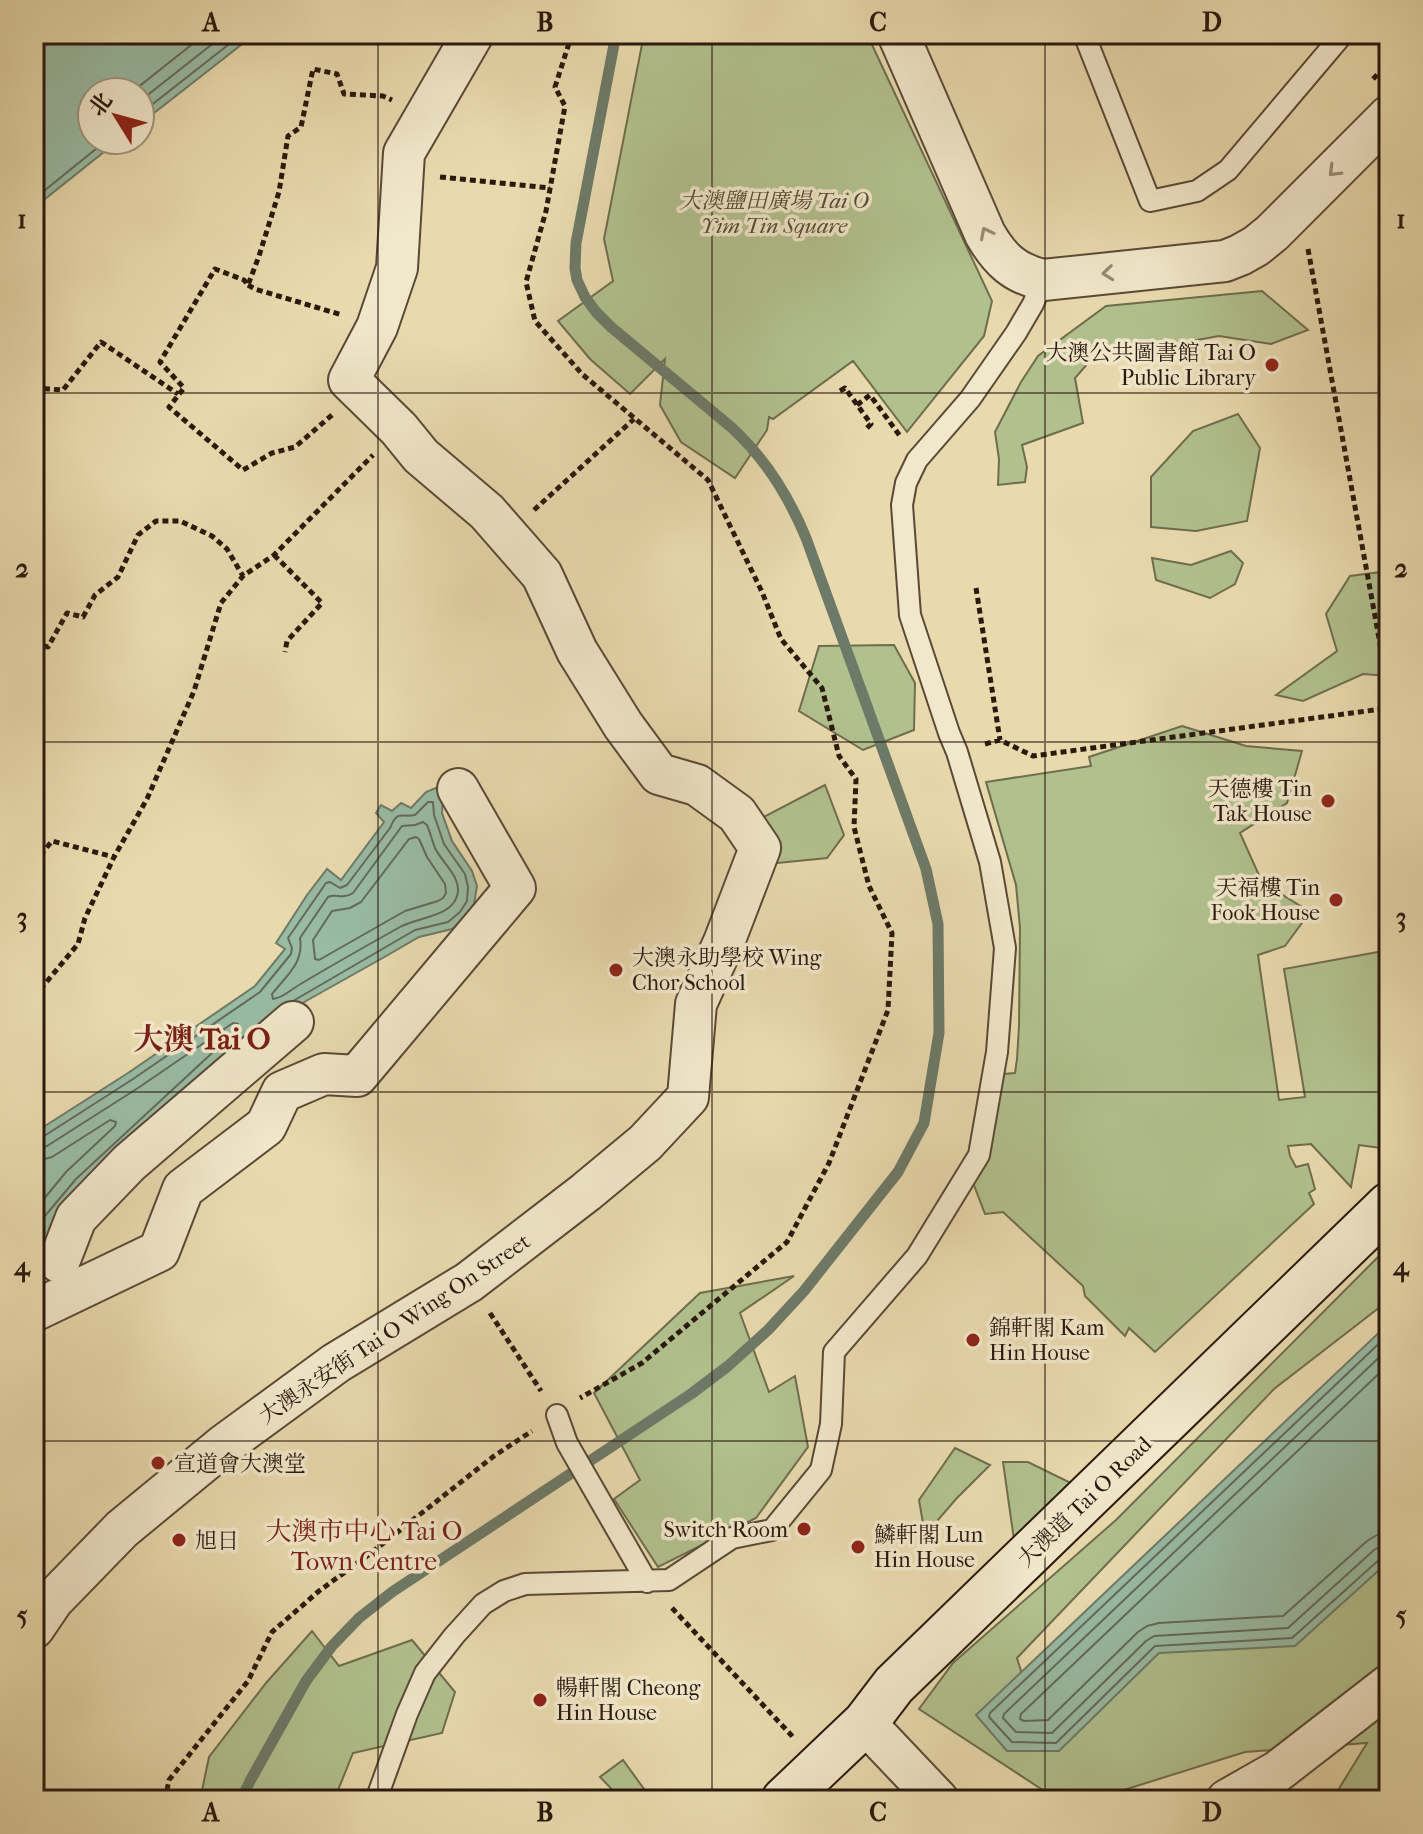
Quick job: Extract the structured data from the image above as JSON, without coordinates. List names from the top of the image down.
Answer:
{
  "streets": {
    "main road": ["大澳道 Tai O Road"],
    "street": ["大澳永安街 Tai O Wing On Street"]
  },
  "districts": ["大澳 Tai O", "大澳市中心 Tai O Town Centre"],
  "parks": ["大澳鹽田廣場 Tai O Yim Tin Square"],
  "places": [
    "大澳公共圖書館 Tai O Public Library",
    "天德樓 Tin Tak House",
    "天福樓 Tin Fook House",
    "大澳永助學校 Wing Chor School",
    "錦軒閣 Kam Hin House",
    "宣道會大澳堂",
    "Switch Room",
    "旭日",
    "鱗軒閣 Lun Hin House",
    "暢軒閣 Cheong Hin House"
  ],
  "north": "top left",
  "grid": {
    "columns": [
      "A",
      "B",
      "C",
      "D"
    ],
    "rows": [
      "1",
      "2",
      "3",
      "4",
      "5"
    ]
  }
}
